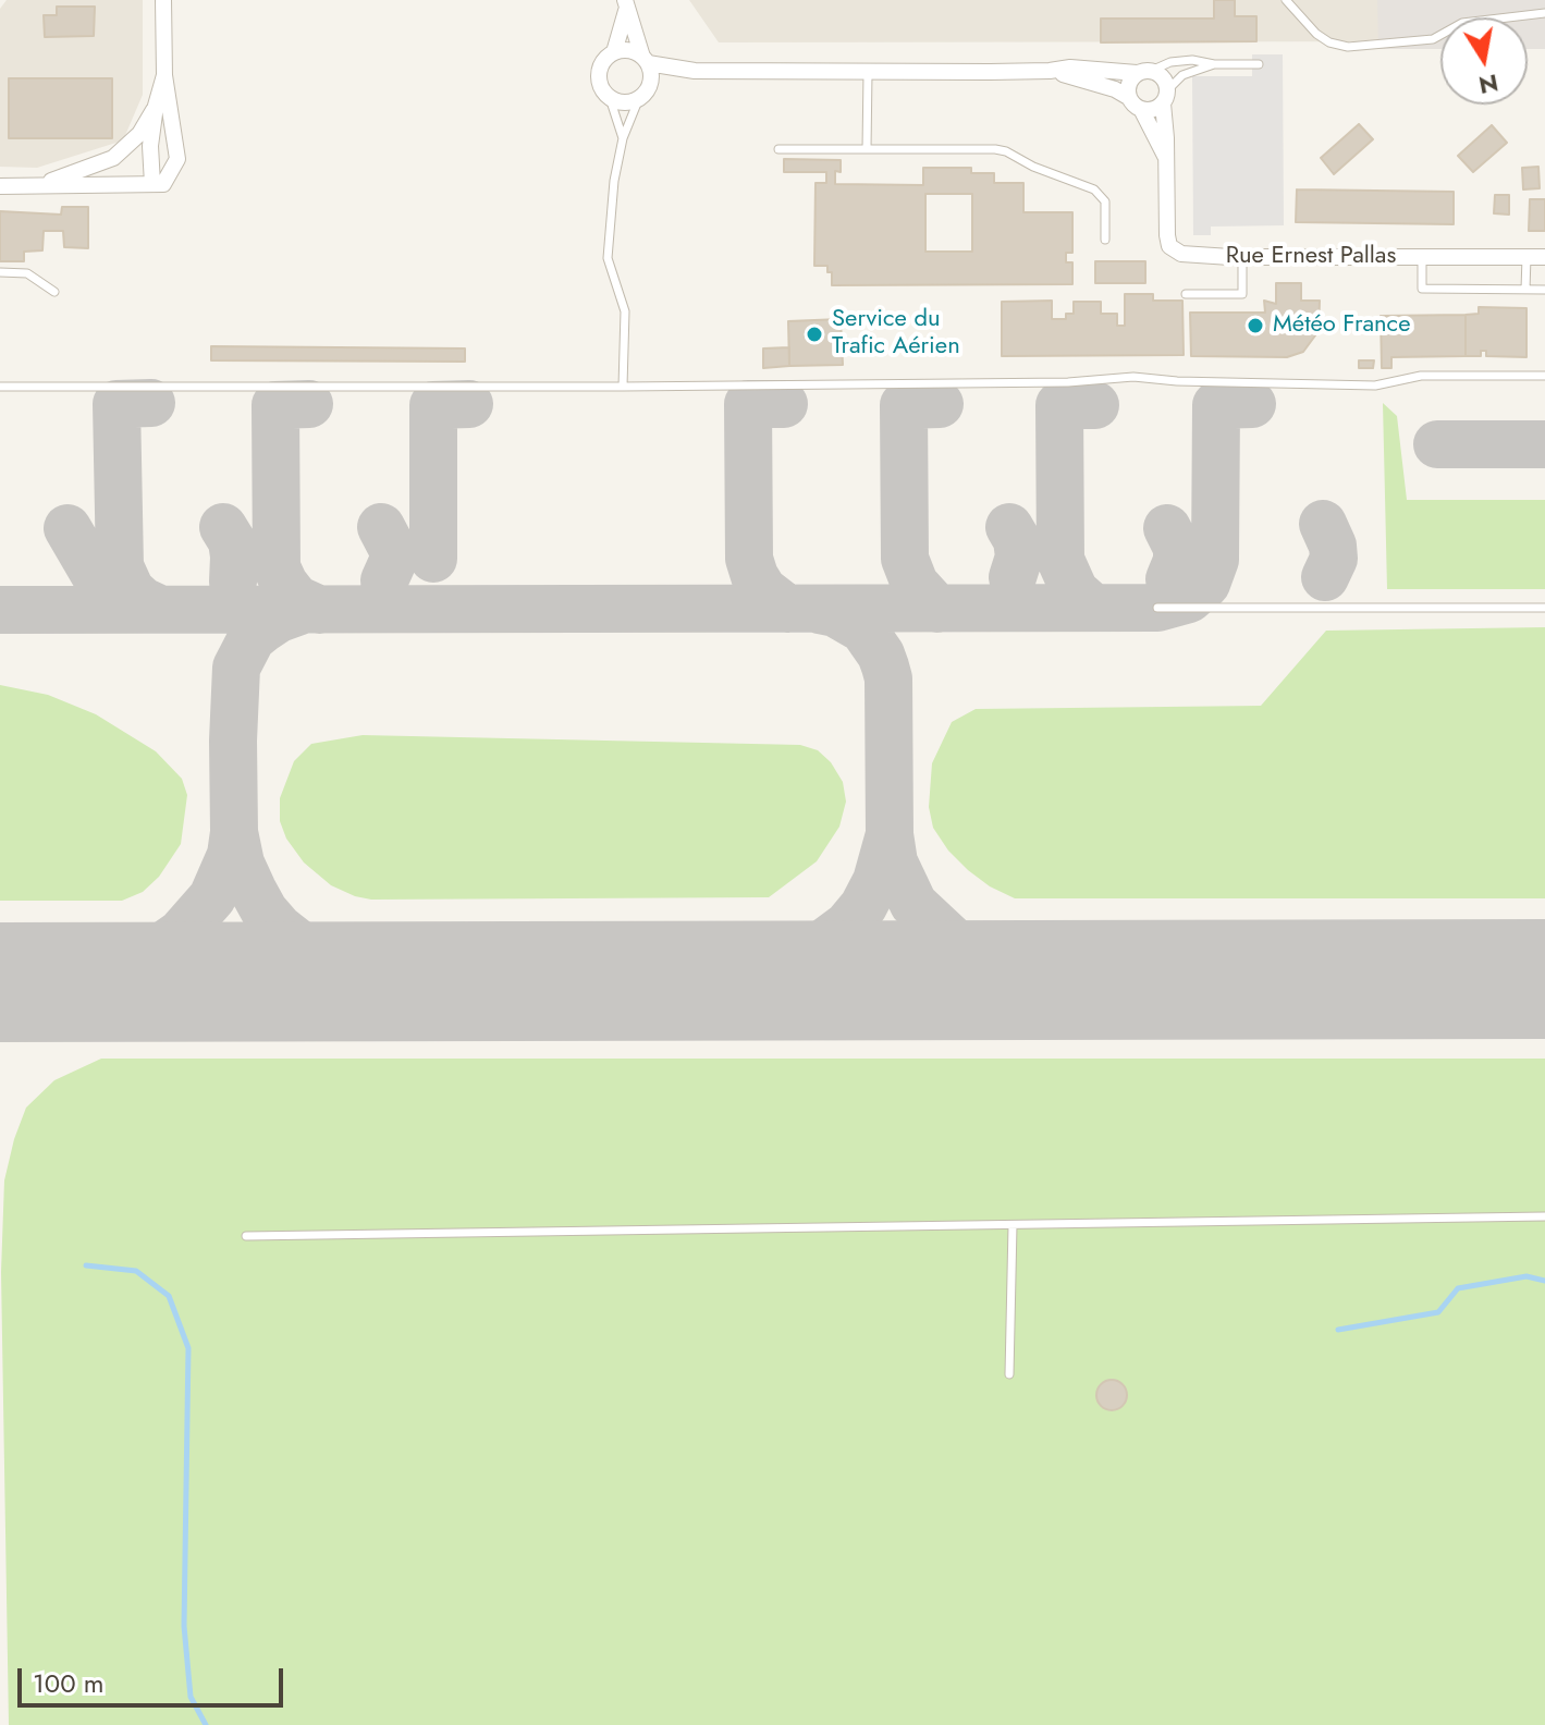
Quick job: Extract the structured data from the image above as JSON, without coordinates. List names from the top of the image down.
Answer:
{
  "streets": {
    "street": ["Rue Ernest Pallas"]
  },
  "places": ["Météo France", "Service du Trafic Aérien"],
  "scale_bar": "100 m",
  "north": "bottom"
}
